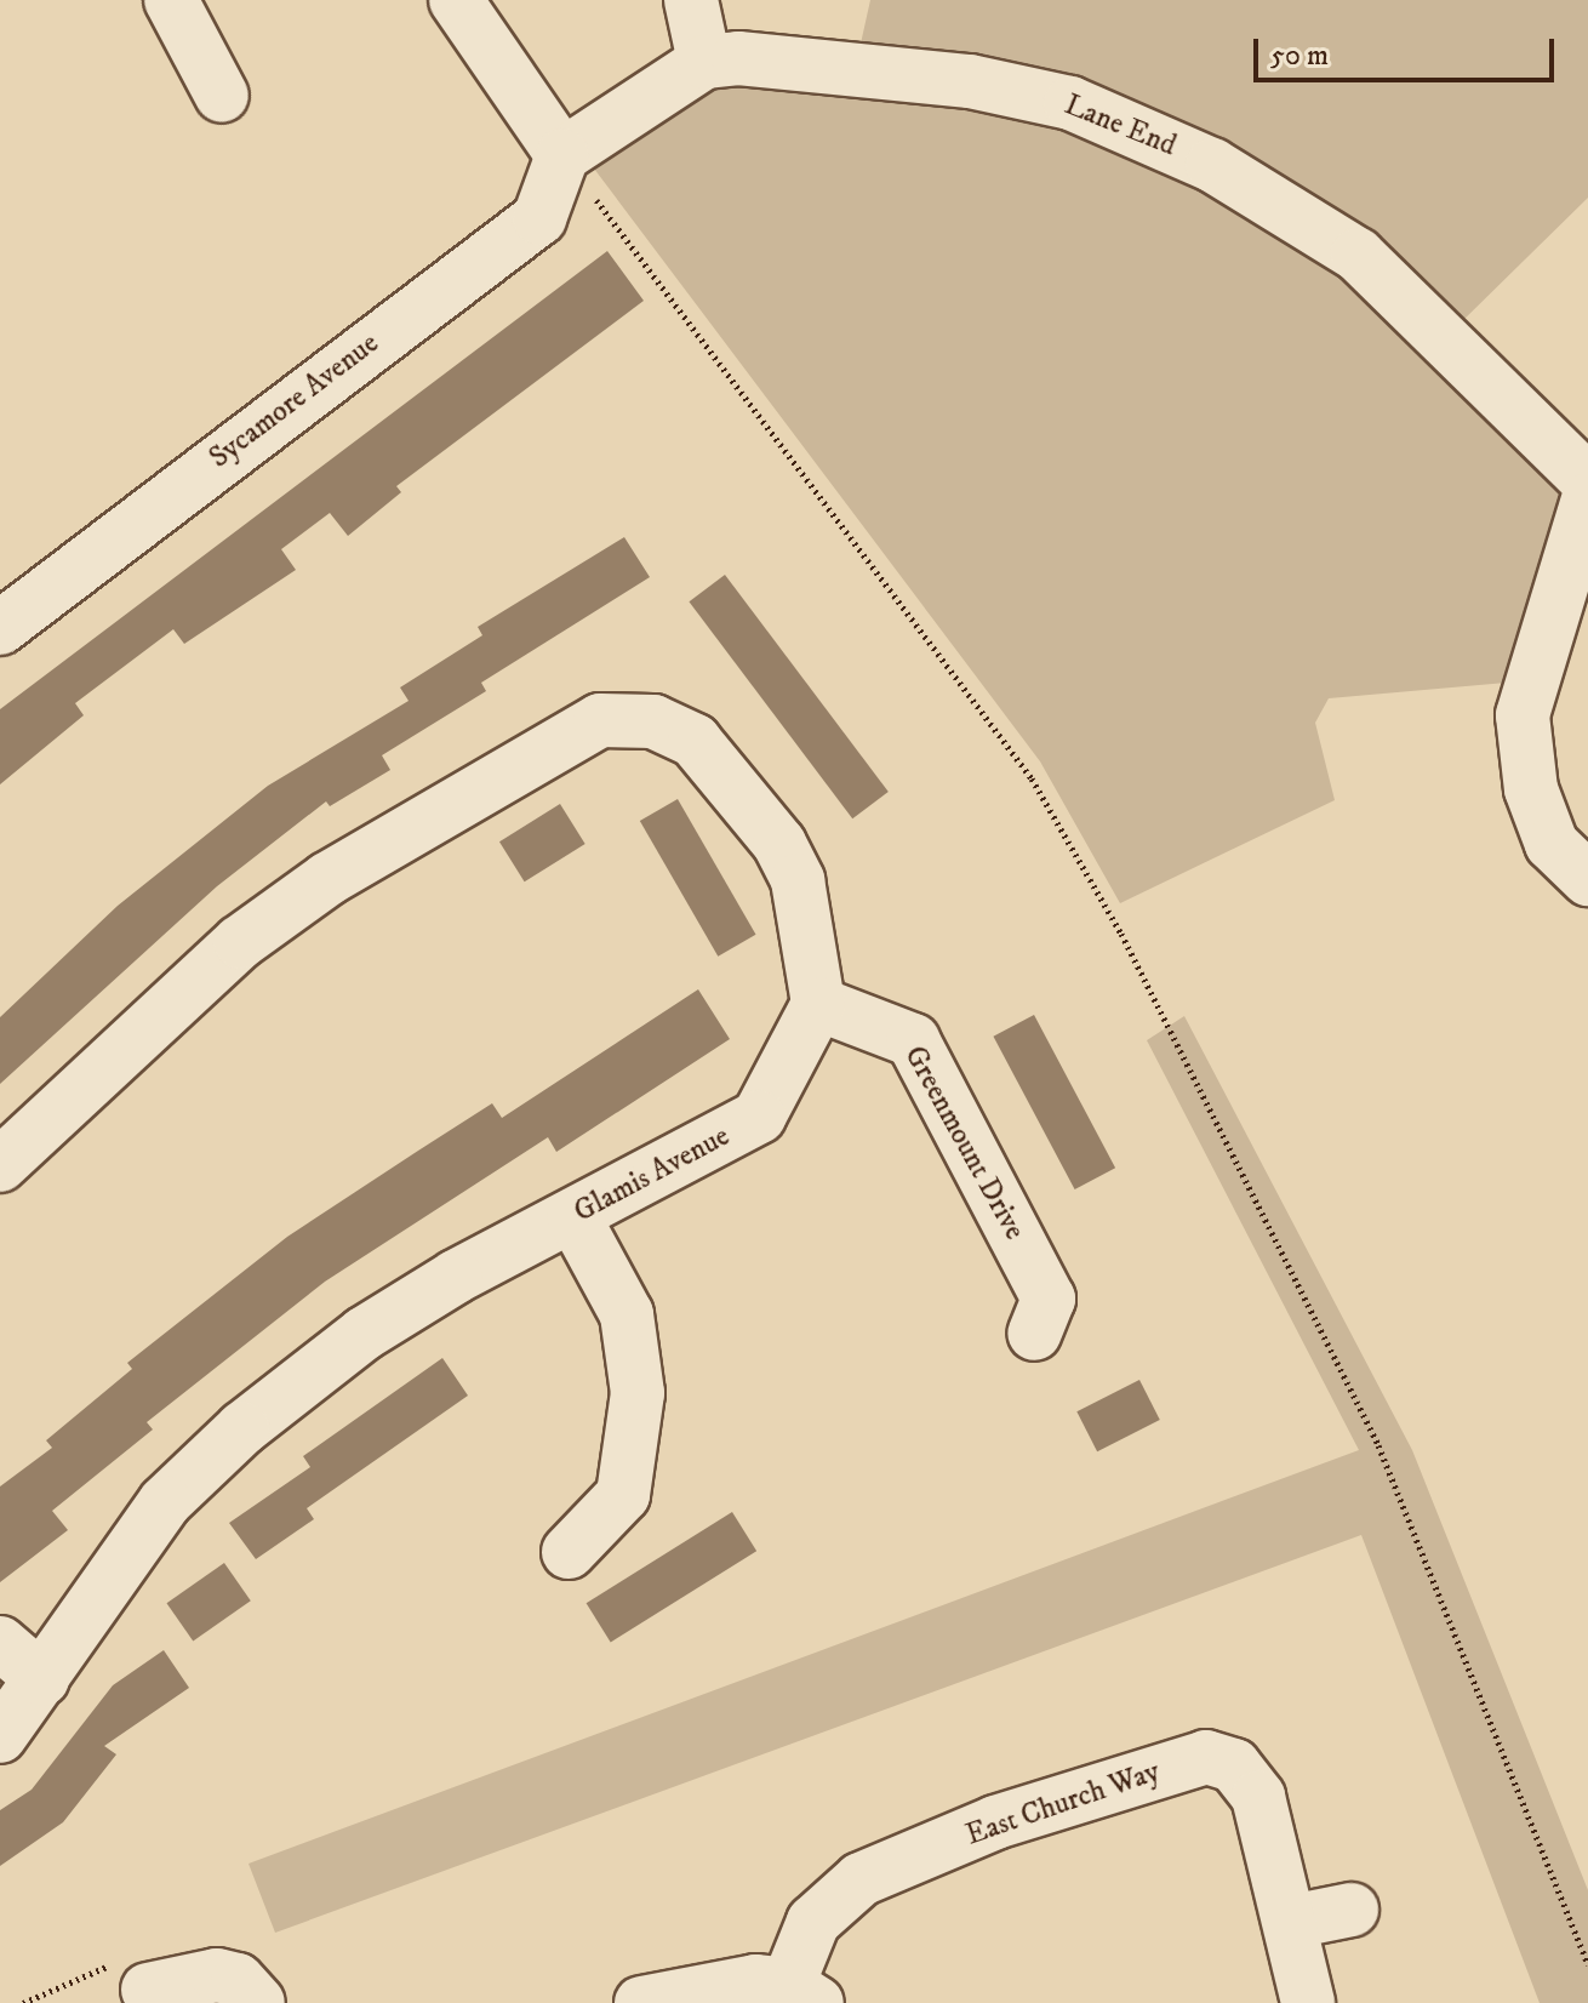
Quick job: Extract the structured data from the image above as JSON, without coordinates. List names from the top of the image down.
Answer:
{
  "streets": {
    "street": [
      "Lane End",
      "Sycamore Avenue",
      "Greenmount Drive",
      "Glamis Avenue",
      "East Church Way"
    ]
  },
  "crossings": [
    ["Greenmount Drive", "Glamis Avenue"]
  ],
  "scale_bar": "50 m"
}
